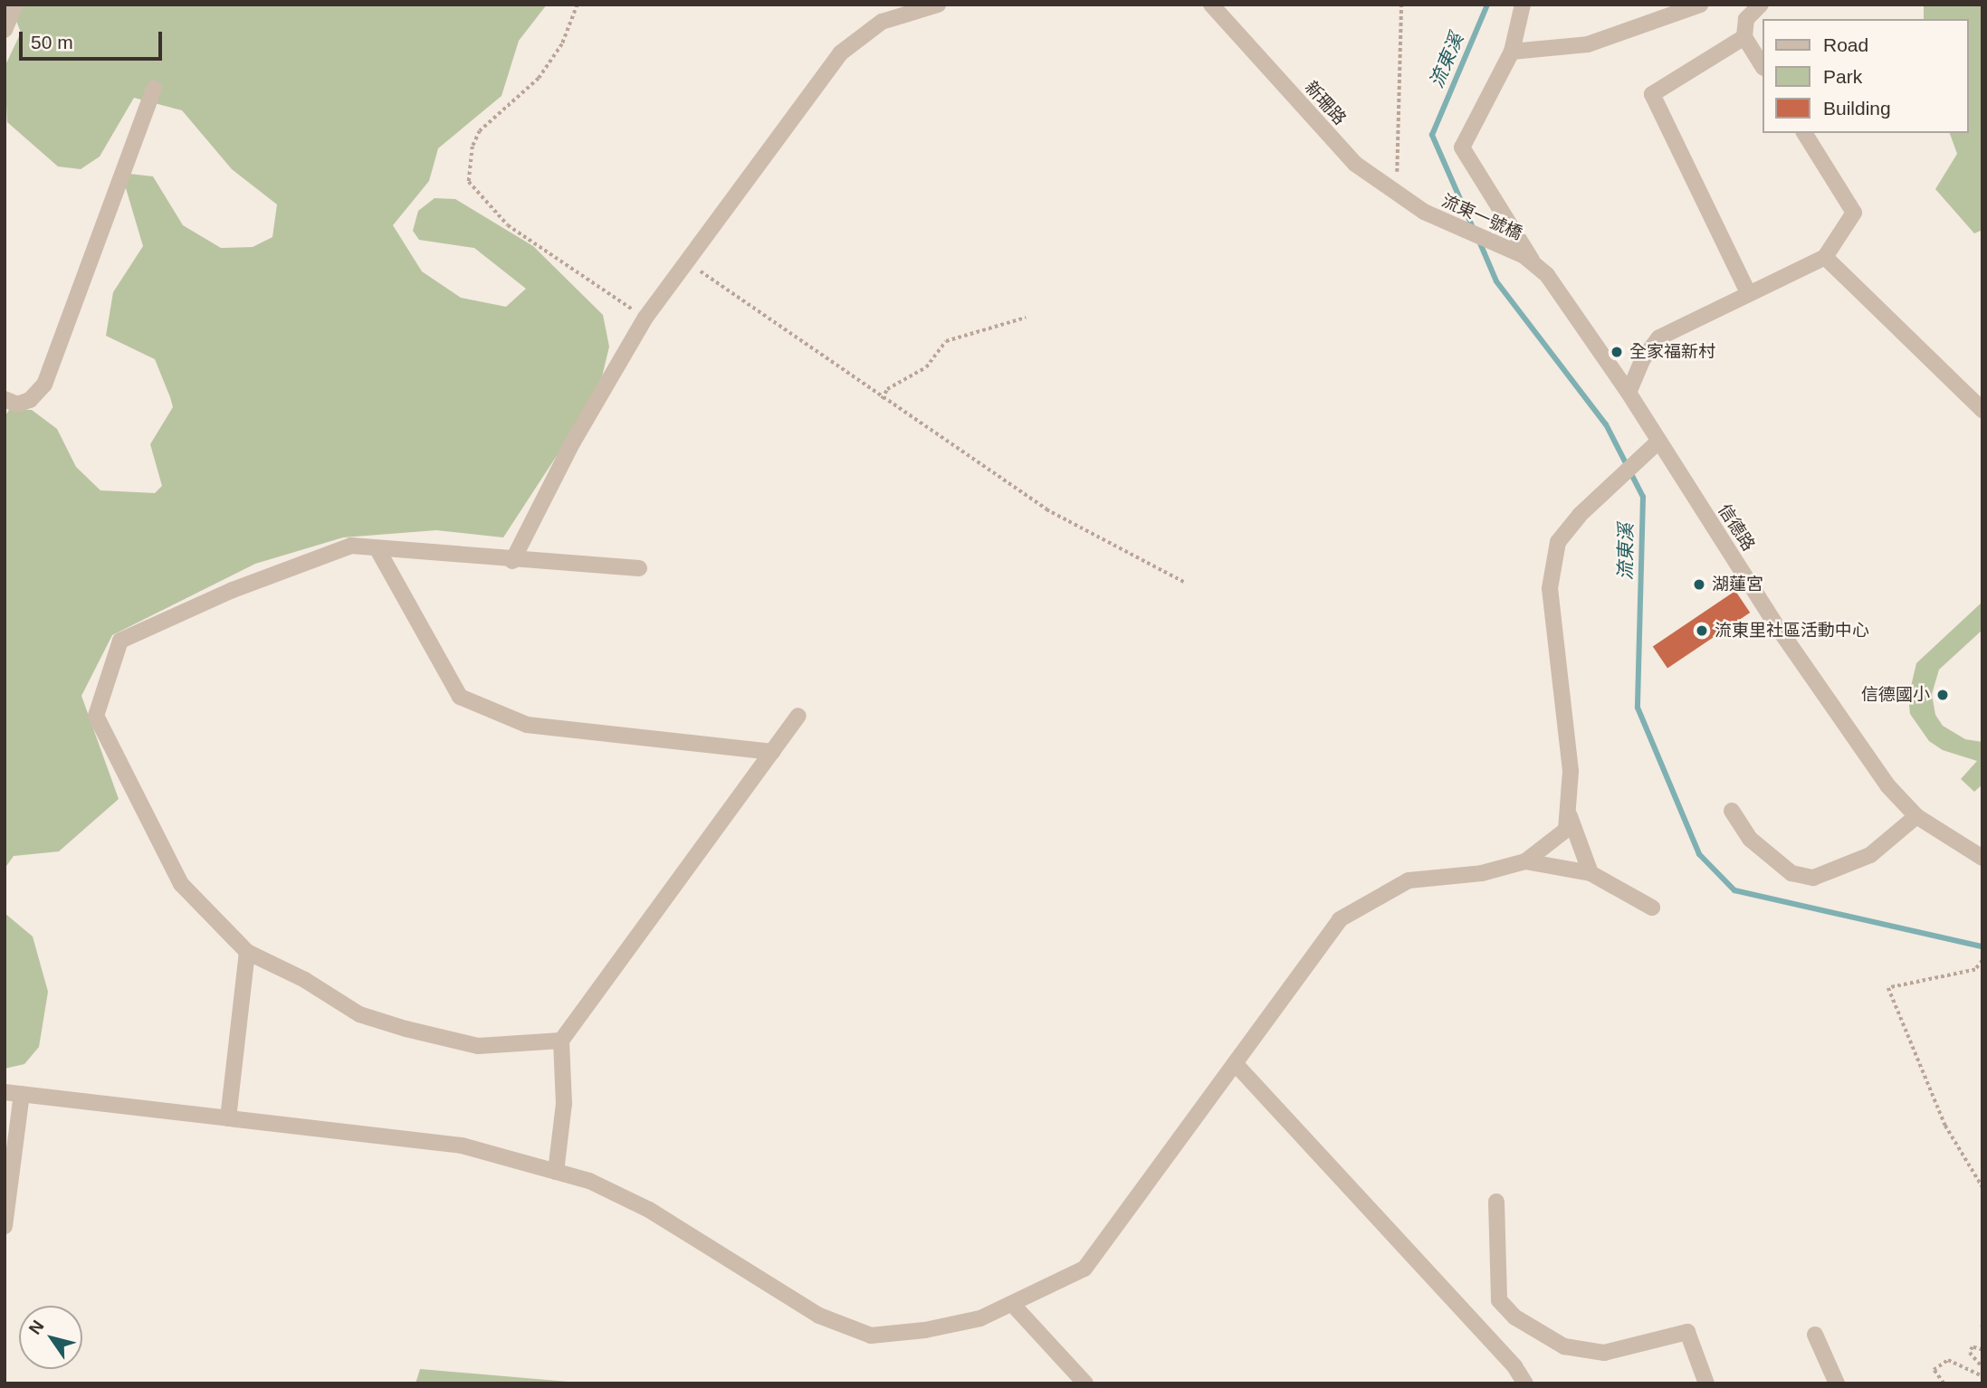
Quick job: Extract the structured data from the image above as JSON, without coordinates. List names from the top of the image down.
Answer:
{
  "streets": {
    "street": ["新珊路", "流東一號橋", "信德路"]
  },
  "crossings": [
    ["新珊路", "流東一號橋"],
    ["流東一號橋", "信德路"]
  ],
  "water": ["流東溪"],
  "places": [
    "全家福新村",
    "湖蓮宮",
    "流東里社區活動中心",
    "信德國小"
  ],
  "legend": ["Road", "Park", "Building"],
  "scale_bar": "50 m",
  "north": "top left"
}
